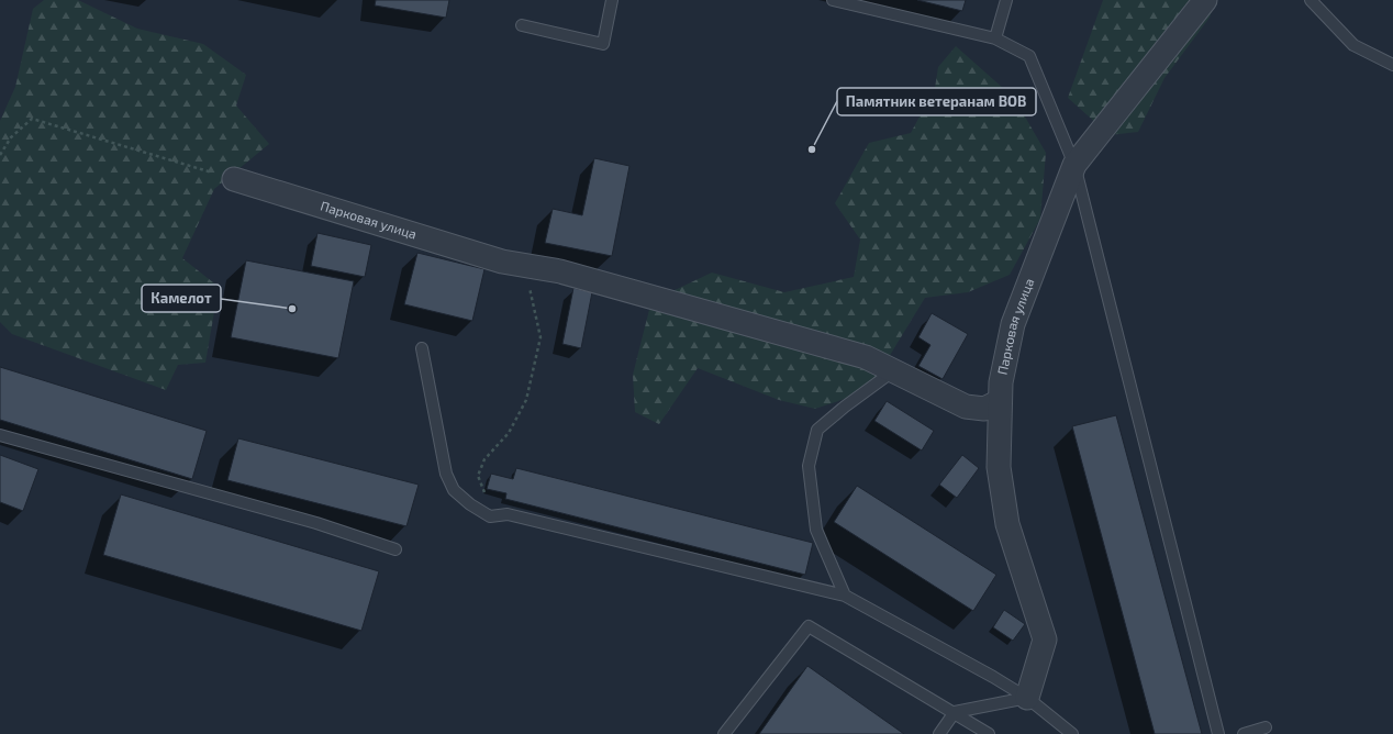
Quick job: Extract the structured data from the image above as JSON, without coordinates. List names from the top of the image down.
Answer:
{
  "streets": {
    "street": ["Парковая улица"]
  },
  "places": ["Памятник ветеранам ВОВ", "Камелот"]
}
